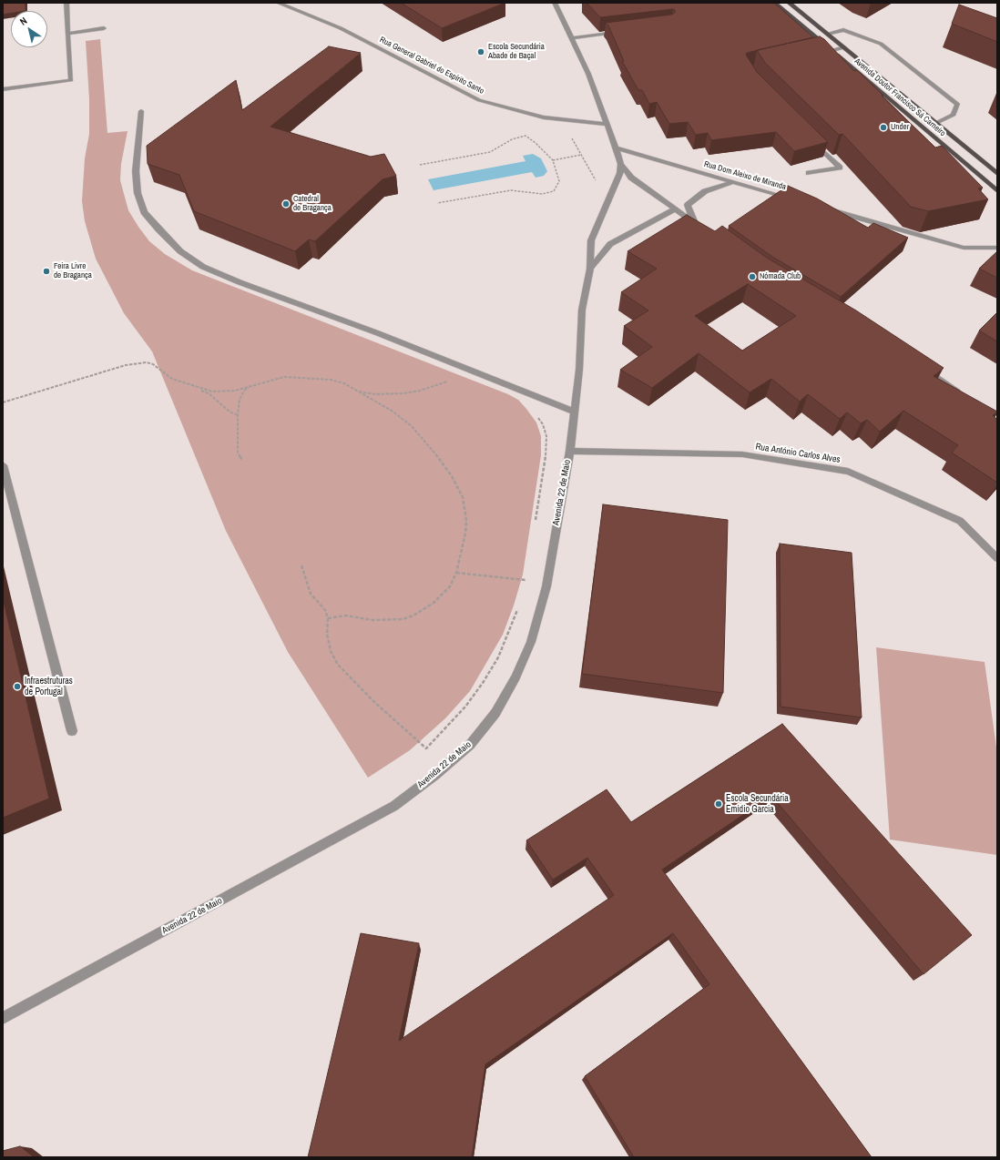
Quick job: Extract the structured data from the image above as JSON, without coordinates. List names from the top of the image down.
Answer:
{
  "streets": {
    "main road": ["Avenida Doutor Francisco Sá Carneiro"],
    "street": [
      "Rua General Gabriel do Espírito Santo",
      "Rua Dom Aleixo de Miranda",
      "Rua António Carlos Alves",
      "Avenida 22 de Maio"
    ]
  },
  "crossings": [
    ["Rua António Carlos Alves", "Avenida 22 de Maio"]
  ],
  "places": [
    "Escola Secundária Abade de Baçal",
    "Under",
    "Catedral de Bragança",
    "Feira Livre de Bragança",
    "Nómada Club",
    "Infraestruturas de Portugal",
    "Escola Secundária Emídio Garcia"
  ],
  "north": "top left"
}
